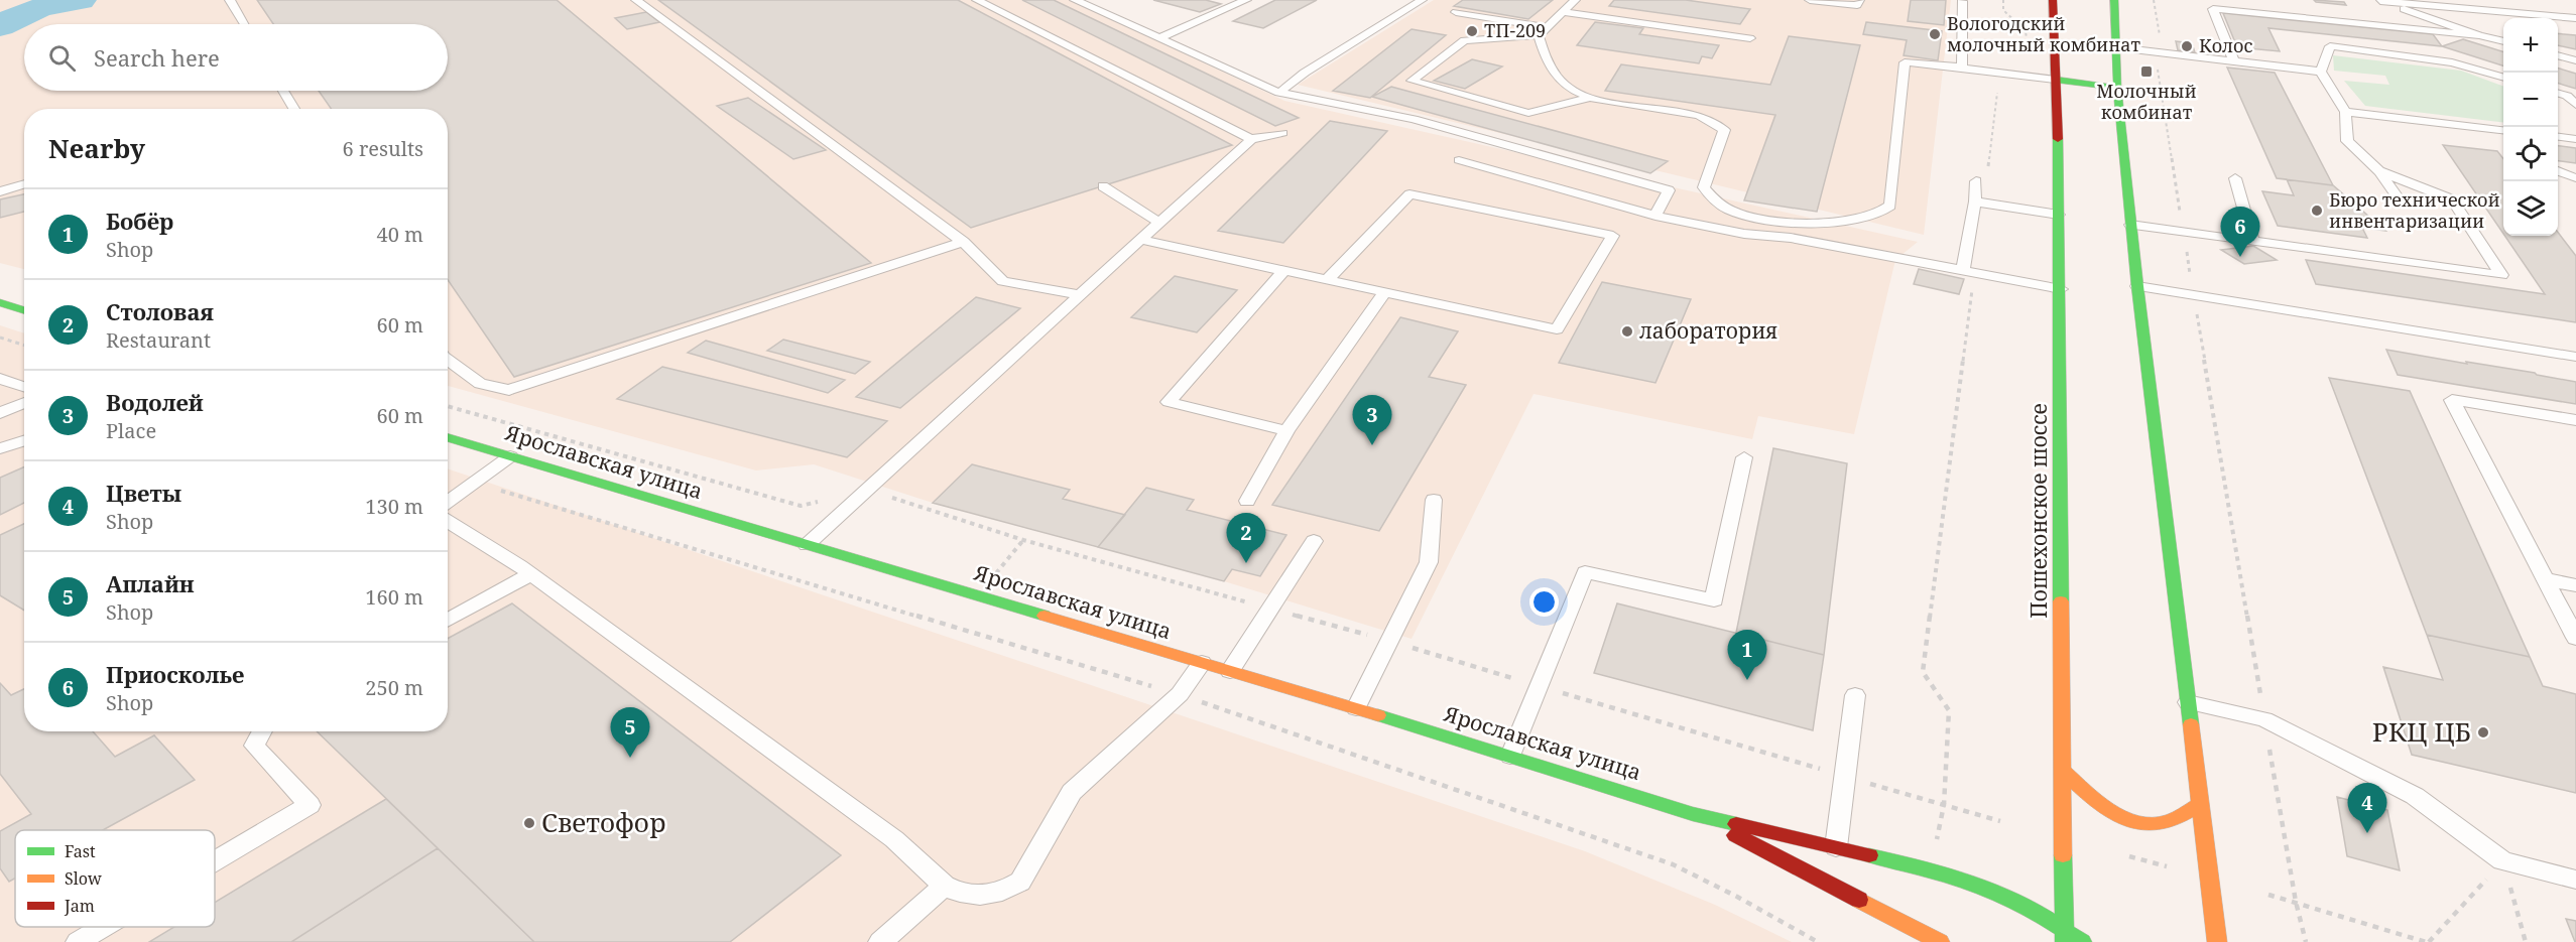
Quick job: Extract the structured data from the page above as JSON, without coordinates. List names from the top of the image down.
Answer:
{
  "streets": {
    "main road": ["Ярославская улица", "Пошехонское шоссе"]
  },
  "crossings": [
    ["Ярославская улица", "Пошехонское шоссе"]
  ],
  "places": {
    "other": [
      "ТП-209",
      "Вологодский молочный комбинат",
      "Колос",
      "Бюро технической инвентаризации",
      "лаборатория",
      "РКЦ ЦБ",
      "Светофор"
    ],
    "transit": ["Молочный комбинат"]
  },
  "legend": ["Fast", "Slow", "Jam"],
  "page": {
    "map_buttons": ["+", "−"],
    "search": "Search here",
    "heading": ["Nearby", "6 results"],
    "list": [
      {
        "mark": "1",
        "name": "Бобёр",
        "note": "Shop",
        "value": "40 m"
      },
      {
        "mark": "2",
        "name": "Столовая",
        "note": "Restaurant",
        "value": "60 m"
      },
      {
        "mark": "3",
        "name": "Водолей",
        "note": "Place",
        "value": "60 m"
      },
      {
        "mark": "4",
        "name": "Цветы",
        "note": "Shop",
        "value": "130 m"
      },
      {
        "mark": "5",
        "name": "Аплайн",
        "note": "Shop",
        "value": "160 m"
      },
      {
        "mark": "6",
        "name": "Приосколье",
        "note": "Shop",
        "value": "250 m"
      }
    ],
    "pins": [
      "6",
      "3",
      "2",
      "1",
      "5",
      "4"
    ]
  }
}
